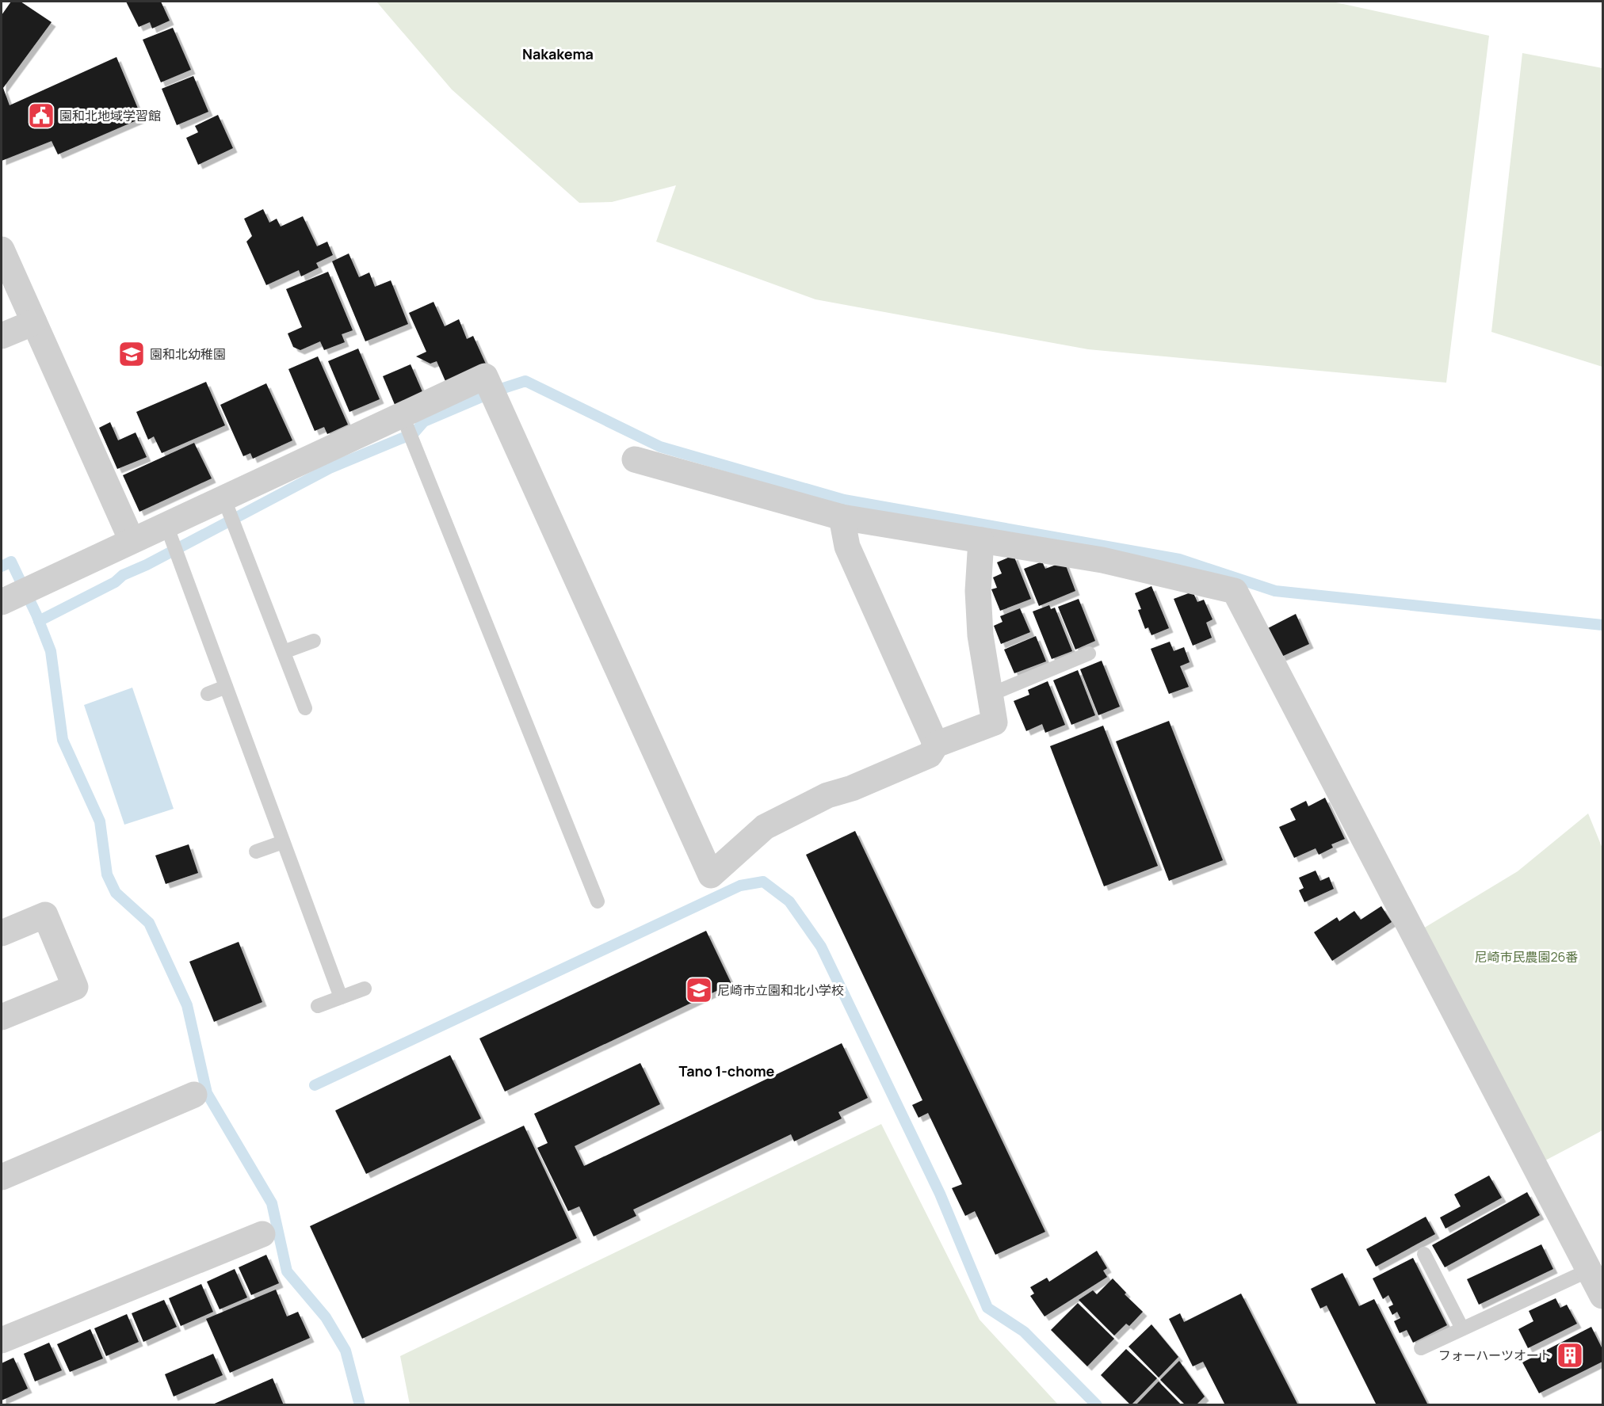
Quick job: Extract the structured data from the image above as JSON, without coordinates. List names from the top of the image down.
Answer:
{
  "districts": ["Nakakema", "Tano 1-chome"],
  "parks": ["尼崎市民農園26番"],
  "places": {
    "public building": ["園和北地域学習館"],
    "school or university": ["園和北幼稚園", "尼崎市立園和北小学校"],
    "building": ["フォーハーツオート"]
  }
}
